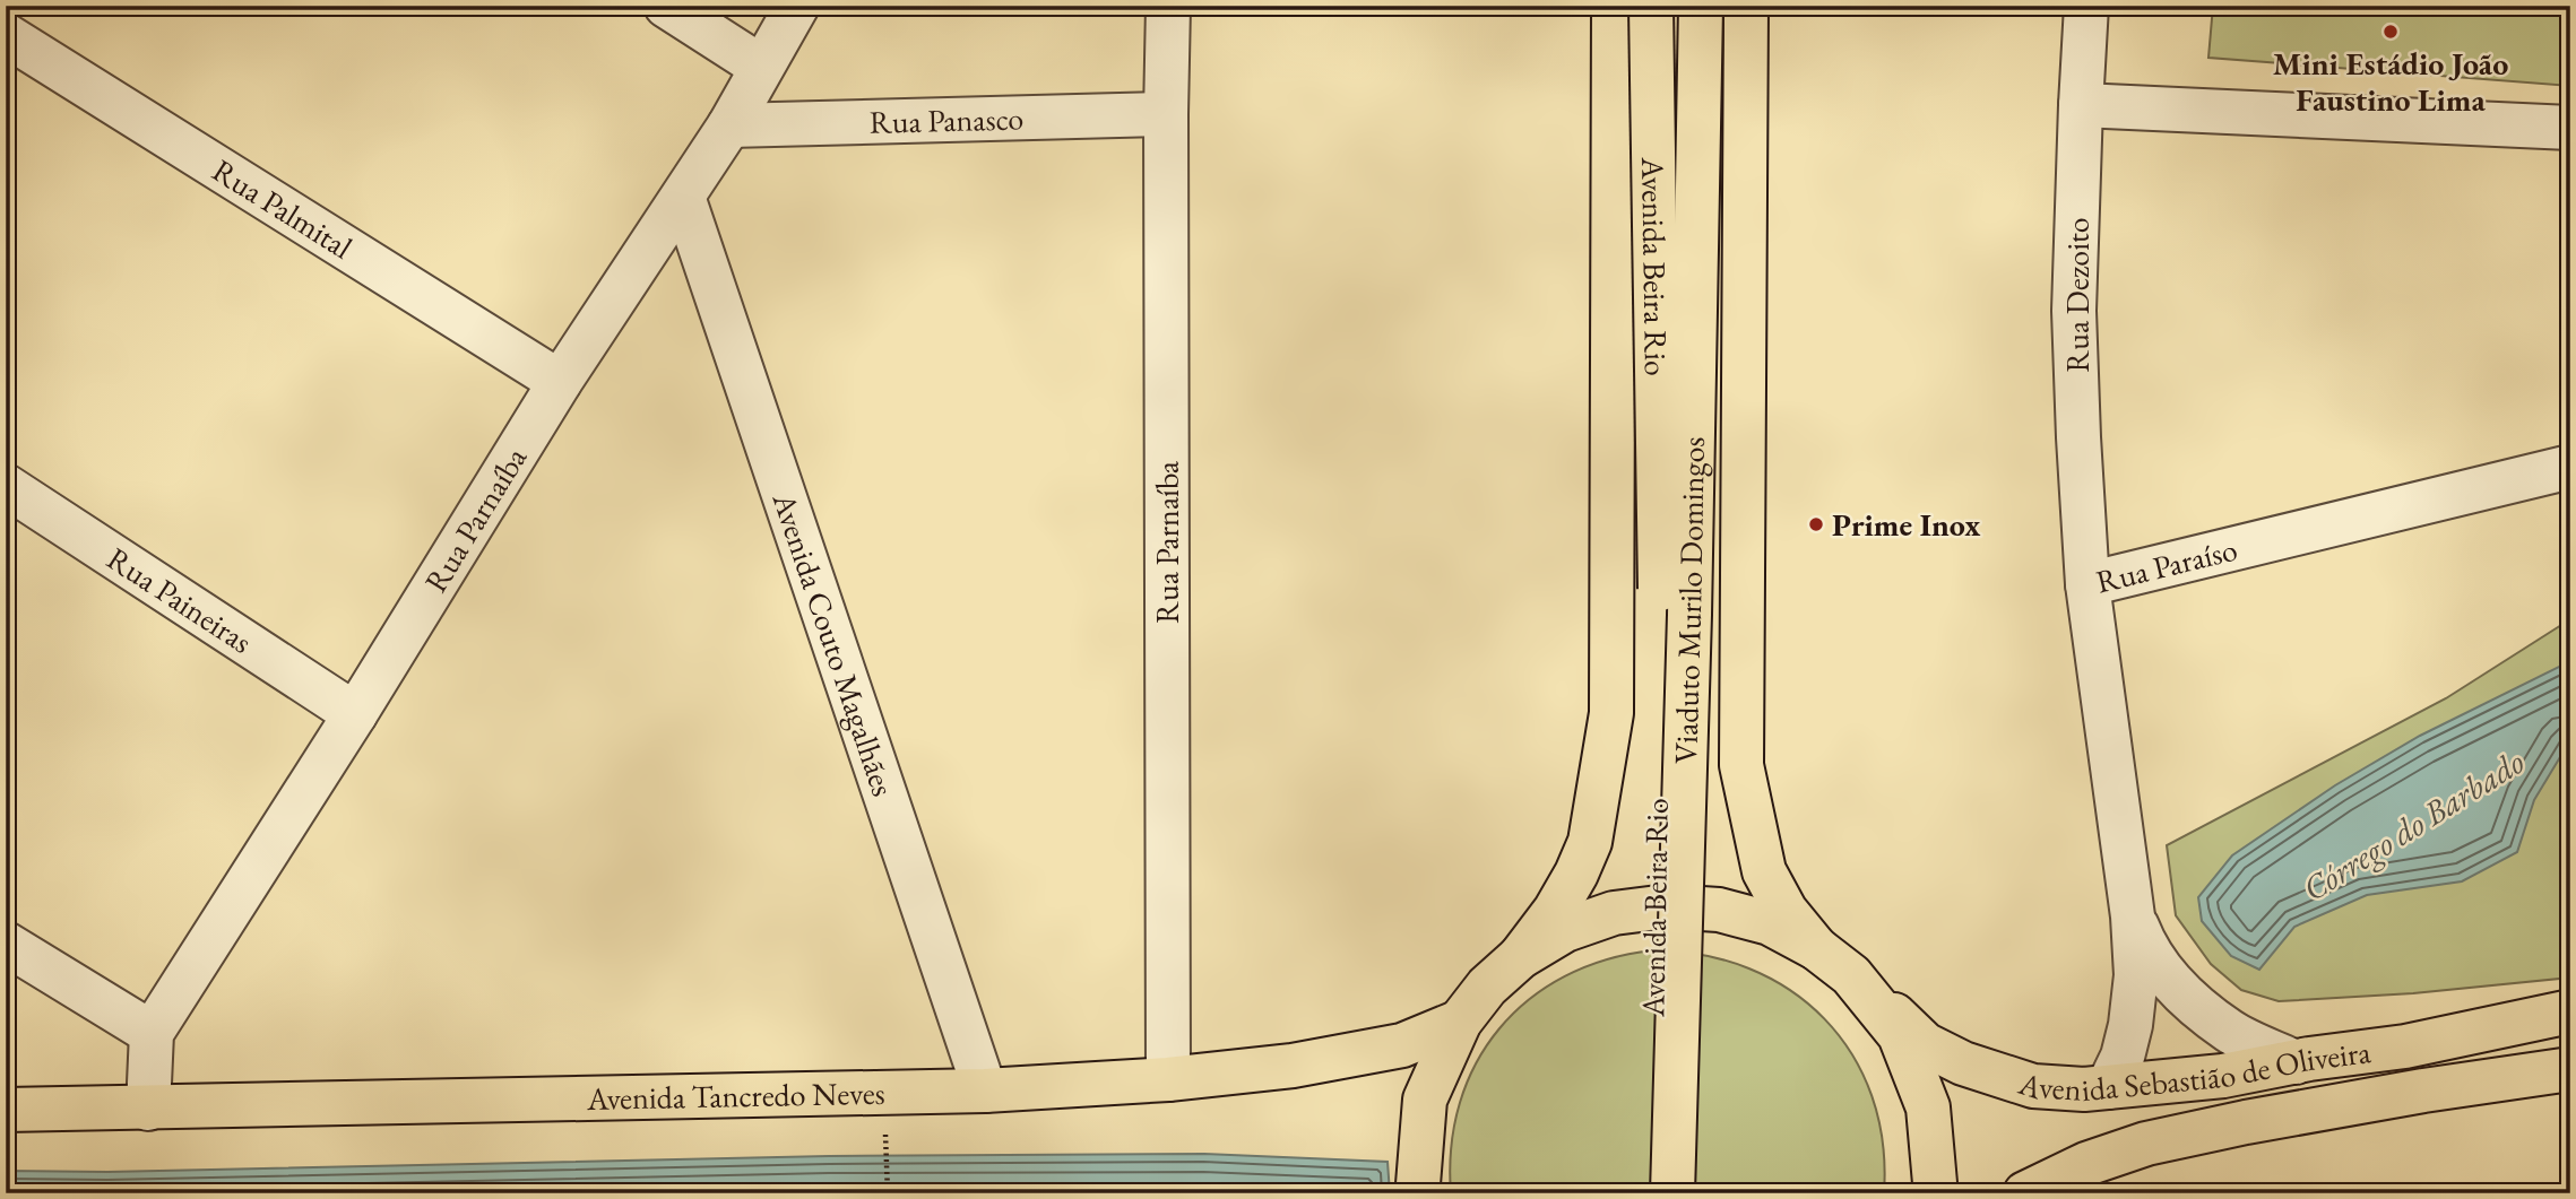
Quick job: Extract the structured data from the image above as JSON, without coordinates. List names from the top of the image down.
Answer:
{
  "streets": {
    "main road": [
      "Avenida Beira Rio",
      "Viaduto Murilo Domingos",
      "Avenida Sebastião de Oliveira",
      "Avenida Tancredo Neves"
    ],
    "street": [
      "Rua Panasco",
      "Rua Palmital",
      "Rua Dezoito",
      "Rua Parnaíba",
      "Rua Paraíso",
      "Rua Paineiras",
      "Avenida Couto Magalhães"
    ]
  },
  "crossings": [
    ["Rua Panasco", "Rua Parnaíba"],
    ["Rua Palmital", "Rua Parnaíba"],
    ["Rua Dezoito", "Rua Paraíso"],
    ["Rua Parnaíba", "Rua Paineiras"],
    ["Rua Parnaíba", "Avenida Couto Magalhães"],
    ["Rua Parnaíba", "Avenida Tancredo Neves"],
    ["Rua Paraíso", "Avenida Sebastião de Oliveira"],
    ["Avenida Couto Magalhães", "Avenida Tancredo Neves"]
  ],
  "water": ["Córrego do Barbado"],
  "places": ["Mini Estádio João Faustino Lima", "Prime Inox"]
}
